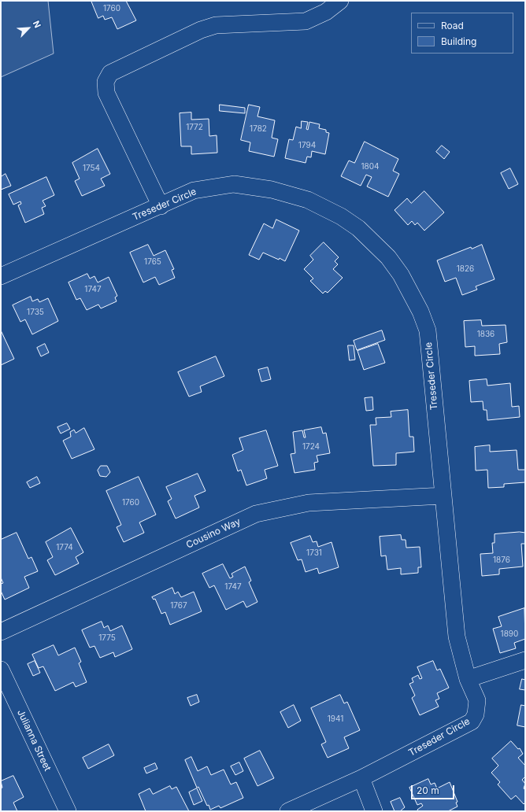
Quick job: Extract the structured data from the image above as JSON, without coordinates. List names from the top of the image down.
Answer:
{
  "streets": {
    "street": ["Treseder Circle", "Cousino Way", "Julianna Street"]
  },
  "crossings": [
    ["Treseder Circle", "Cousino Way"]
  ],
  "house_numbers": [
    "1760",
    "1772",
    "1782",
    "1794",
    "1804",
    "1754",
    "1765",
    "1826",
    "1747",
    "1735",
    "1836",
    "1724",
    "1760",
    "1774",
    "1731",
    "1876",
    "1747",
    "1767",
    "1890",
    "1775",
    "1941"
  ],
  "legend": ["Road", "Building"],
  "scale_bar": "20 m",
  "north": "top right"
}
